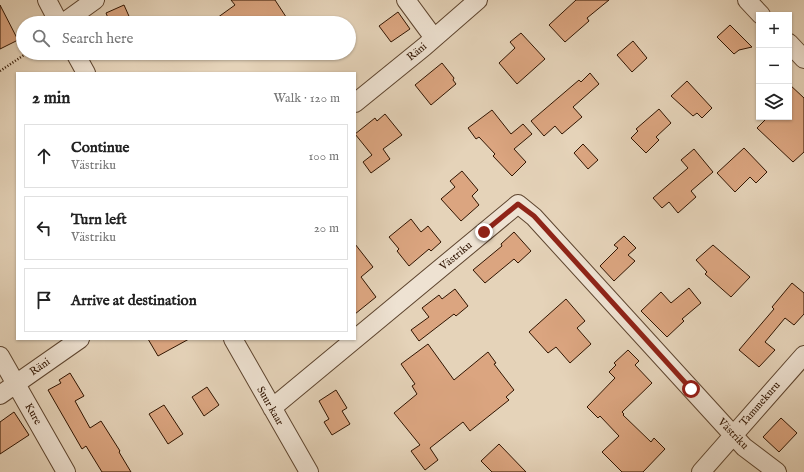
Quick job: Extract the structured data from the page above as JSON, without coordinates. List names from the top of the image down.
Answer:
{
  "streets": {
    "street": [
      "Räni",
      "Västriku",
      "Tammekuru",
      "Suur kaar",
      "Kure"
    ]
  },
  "crossings": [
    ["Räni", "Kure"],
    ["Västriku", "Tammekuru"],
    ["Västriku", "Suur kaar"]
  ],
  "page": {
    "map_buttons": ["+", "−"],
    "search": "Search here",
    "heading": ["2 min", "Walk · 120 m"],
    "list": [
      ["Continue", "Västriku", "100 m"],
      ["Turn left", "Västriku", "20 m"],
      "Arrive at destination"
    ]
  }
}
